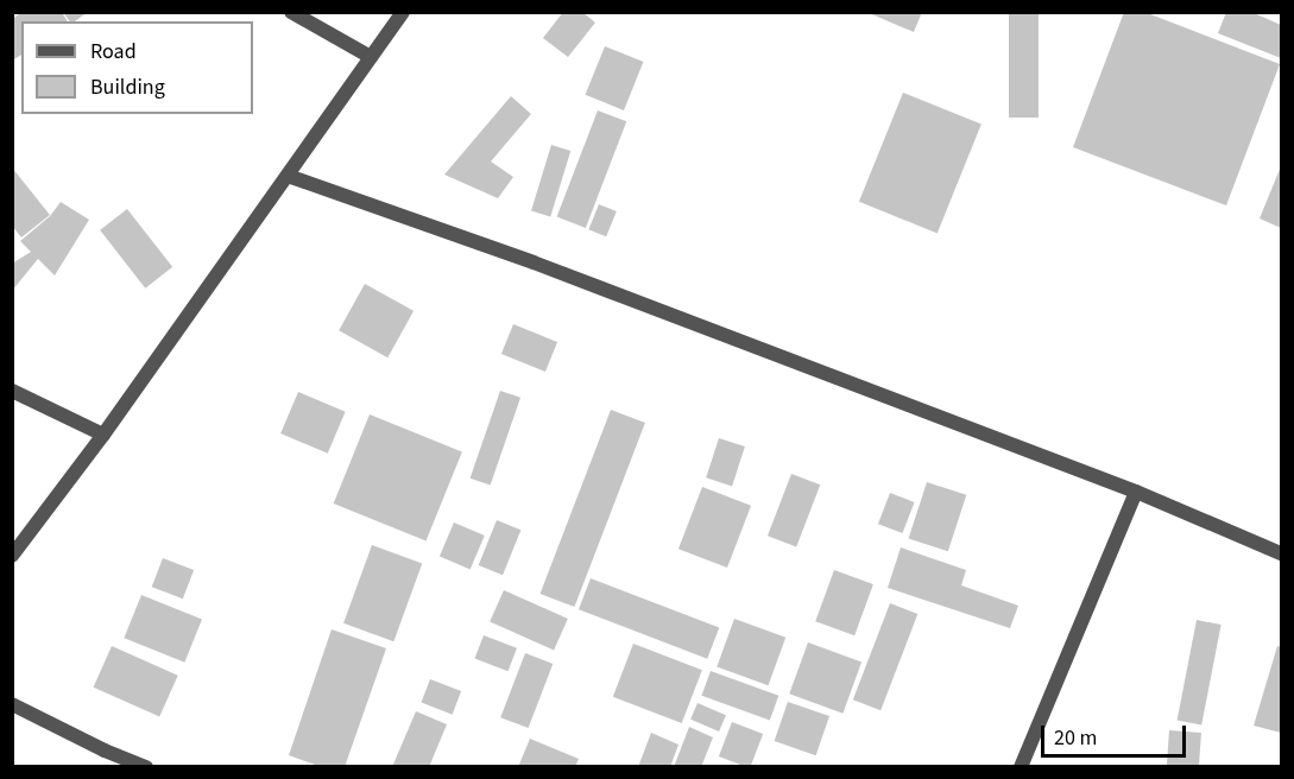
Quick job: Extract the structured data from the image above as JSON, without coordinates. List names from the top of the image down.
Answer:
{
  "legend": ["Road", "Building"],
  "scale_bar": "20 m"
}
